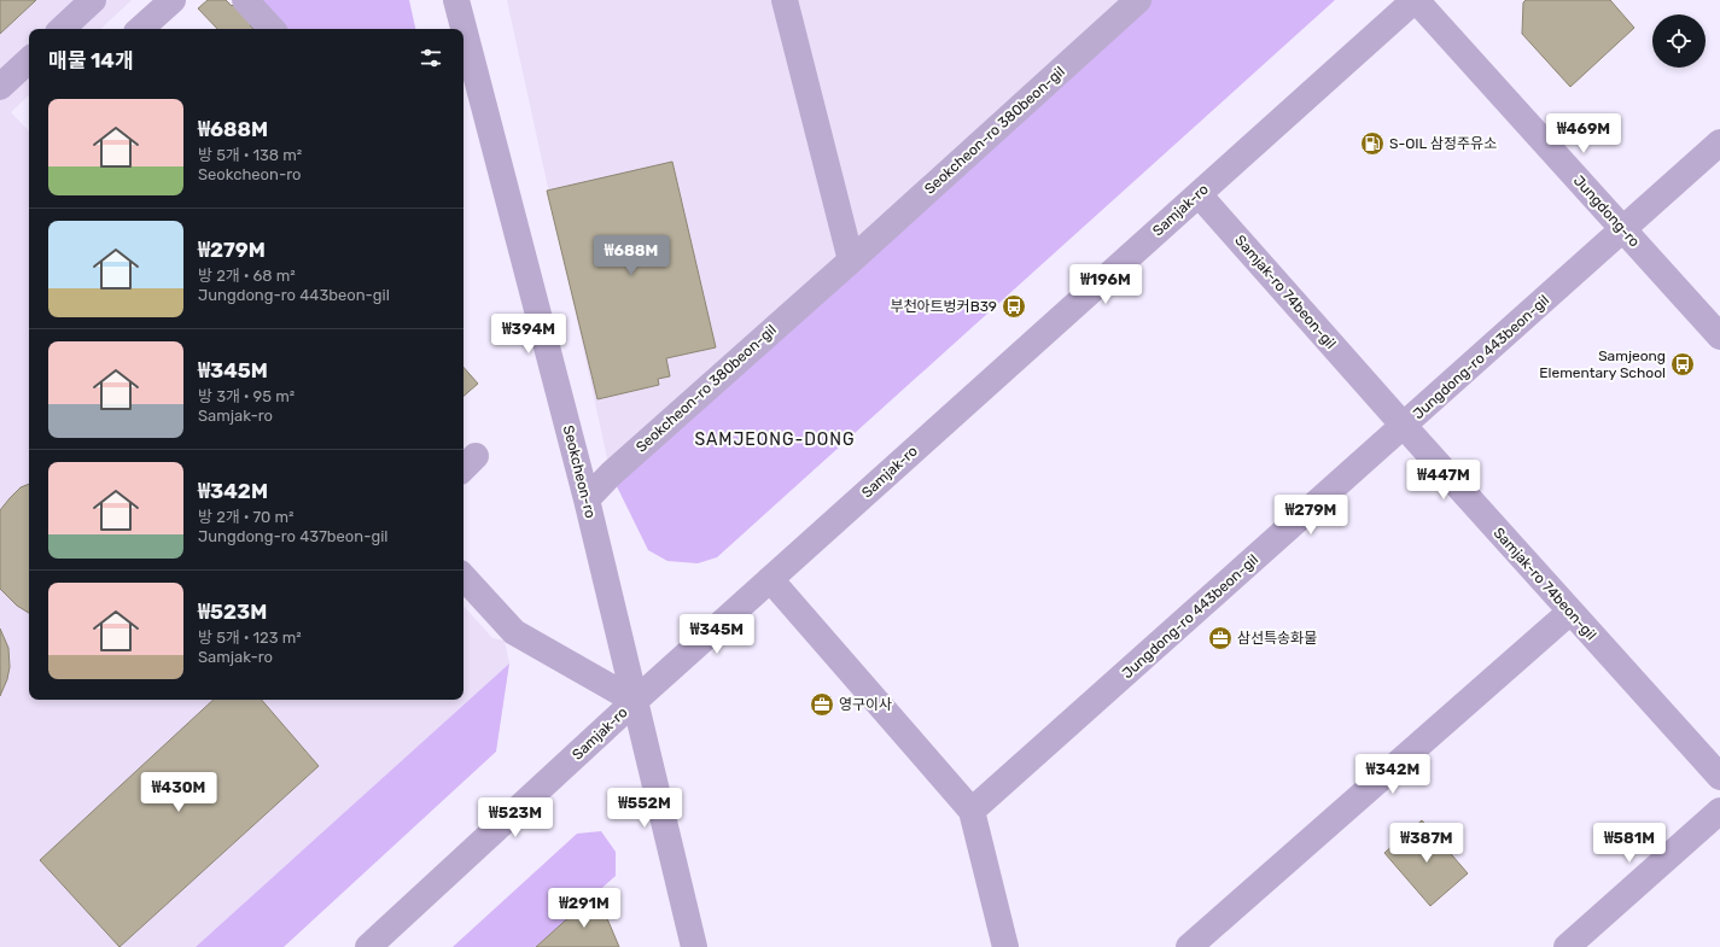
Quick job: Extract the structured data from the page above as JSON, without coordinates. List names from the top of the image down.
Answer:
{
  "streets": {
    "street": [
      "Seokcheon-ro 380beon-gil",
      "Samjak-ro",
      "Jungdong-ro",
      "Samjak-ro 74beon-gil",
      "Jungdong-ro 443beon-gil",
      "Seokcheon-ro"
    ]
  },
  "crossings": [
    ["Seokcheon-ro 380beon-gil", "Seokcheon-ro"],
    ["Samjak-ro", "Jungdong-ro"],
    ["Samjak-ro", "Samjak-ro 74beon-gil"],
    ["Samjak-ro", "Seokcheon-ro"],
    ["Jungdong-ro", "Jungdong-ro 443beon-gil"],
    ["Samjak-ro 74beon-gil", "Jungdong-ro 443beon-gil"]
  ],
  "districts": ["SAMJEONG-DONG"],
  "places": {
    "fuel station": ["S-OIL 삼정주유소"],
    "bus stop": ["부천아트벙커B39", "Samjeong Elementary School"],
    "office": ["삼선특송화물", "영구이사"]
  },
  "page": {
    "heading": "매물 14개",
    "list": [
      {
        "name": "₩688M",
        "note": "방 5개 · 138 m² · Seokcheon-ro"
      },
      {
        "name": "₩279M",
        "note": "방 2개 · 68 m² · Jungdong-ro 443beon-gil"
      },
      {
        "name": "₩345M",
        "note": "방 3개 · 95 m² · Samjak-ro"
      },
      {
        "name": "₩342M",
        "note": "방 2개 · 70 m² · Jungdong-ro 437beon-gil"
      },
      {
        "name": "₩523M",
        "note": "방 5개 · 123 m² · Samjak-ro"
      }
    ],
    "price": [
      "₩469M",
      "₩688M",
      "₩196M",
      "₩394M",
      "₩447M",
      "₩279M",
      "₩345M",
      "₩342M",
      "₩430M",
      "₩552M",
      "₩523M",
      "₩387M",
      "₩581M",
      "₩291M"
    ]
  }
}
